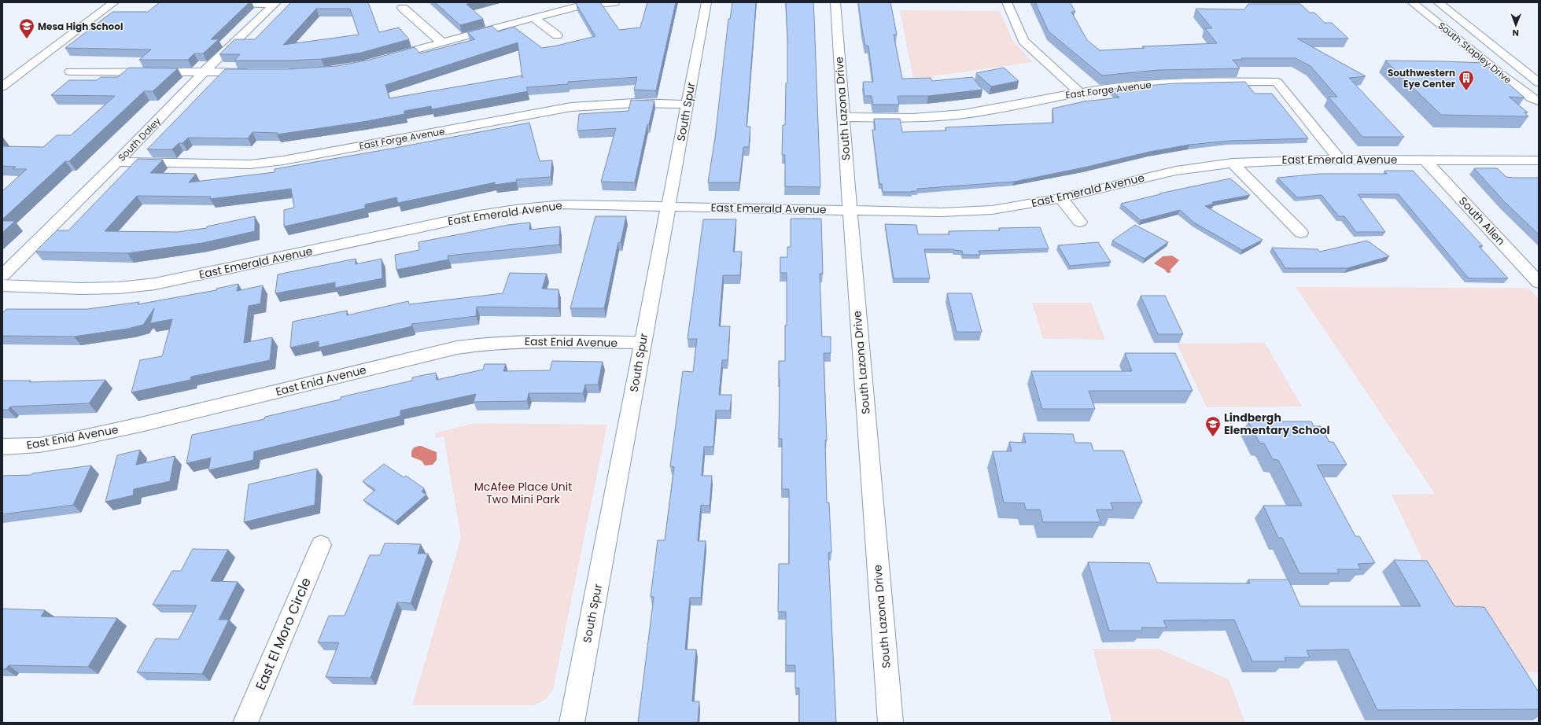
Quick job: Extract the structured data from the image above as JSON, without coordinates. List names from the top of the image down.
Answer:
{
  "streets": {
    "street": [
      "South Stapley Drive",
      "East Forge Avenue",
      "South Lazona Drive",
      "South Spur",
      "South Daley",
      "East Emerald Avenue",
      "South Allen",
      "East Enid Avenue",
      "East El Moro Circle"
    ]
  },
  "crossings": [
    ["East Forge Avenue", "South Lazona Drive"],
    ["East Forge Avenue", "South Spur"],
    ["East Forge Avenue", "South Daley"],
    ["East Forge Avenue", "East Emerald Avenue"],
    ["South Lazona Drive", "East Emerald Avenue"],
    ["South Spur", "East Emerald Avenue"],
    ["South Spur", "East Enid Avenue"],
    ["East Emerald Avenue", "South Allen"]
  ],
  "parks": ["McAfee Place Unit Two Mini Park"],
  "places": {
    "school or university": ["Mesa High School", "Lindbergh Elementary School"],
    "building": ["Southwestern Eye Center"]
  },
  "north": "bottom"
}
